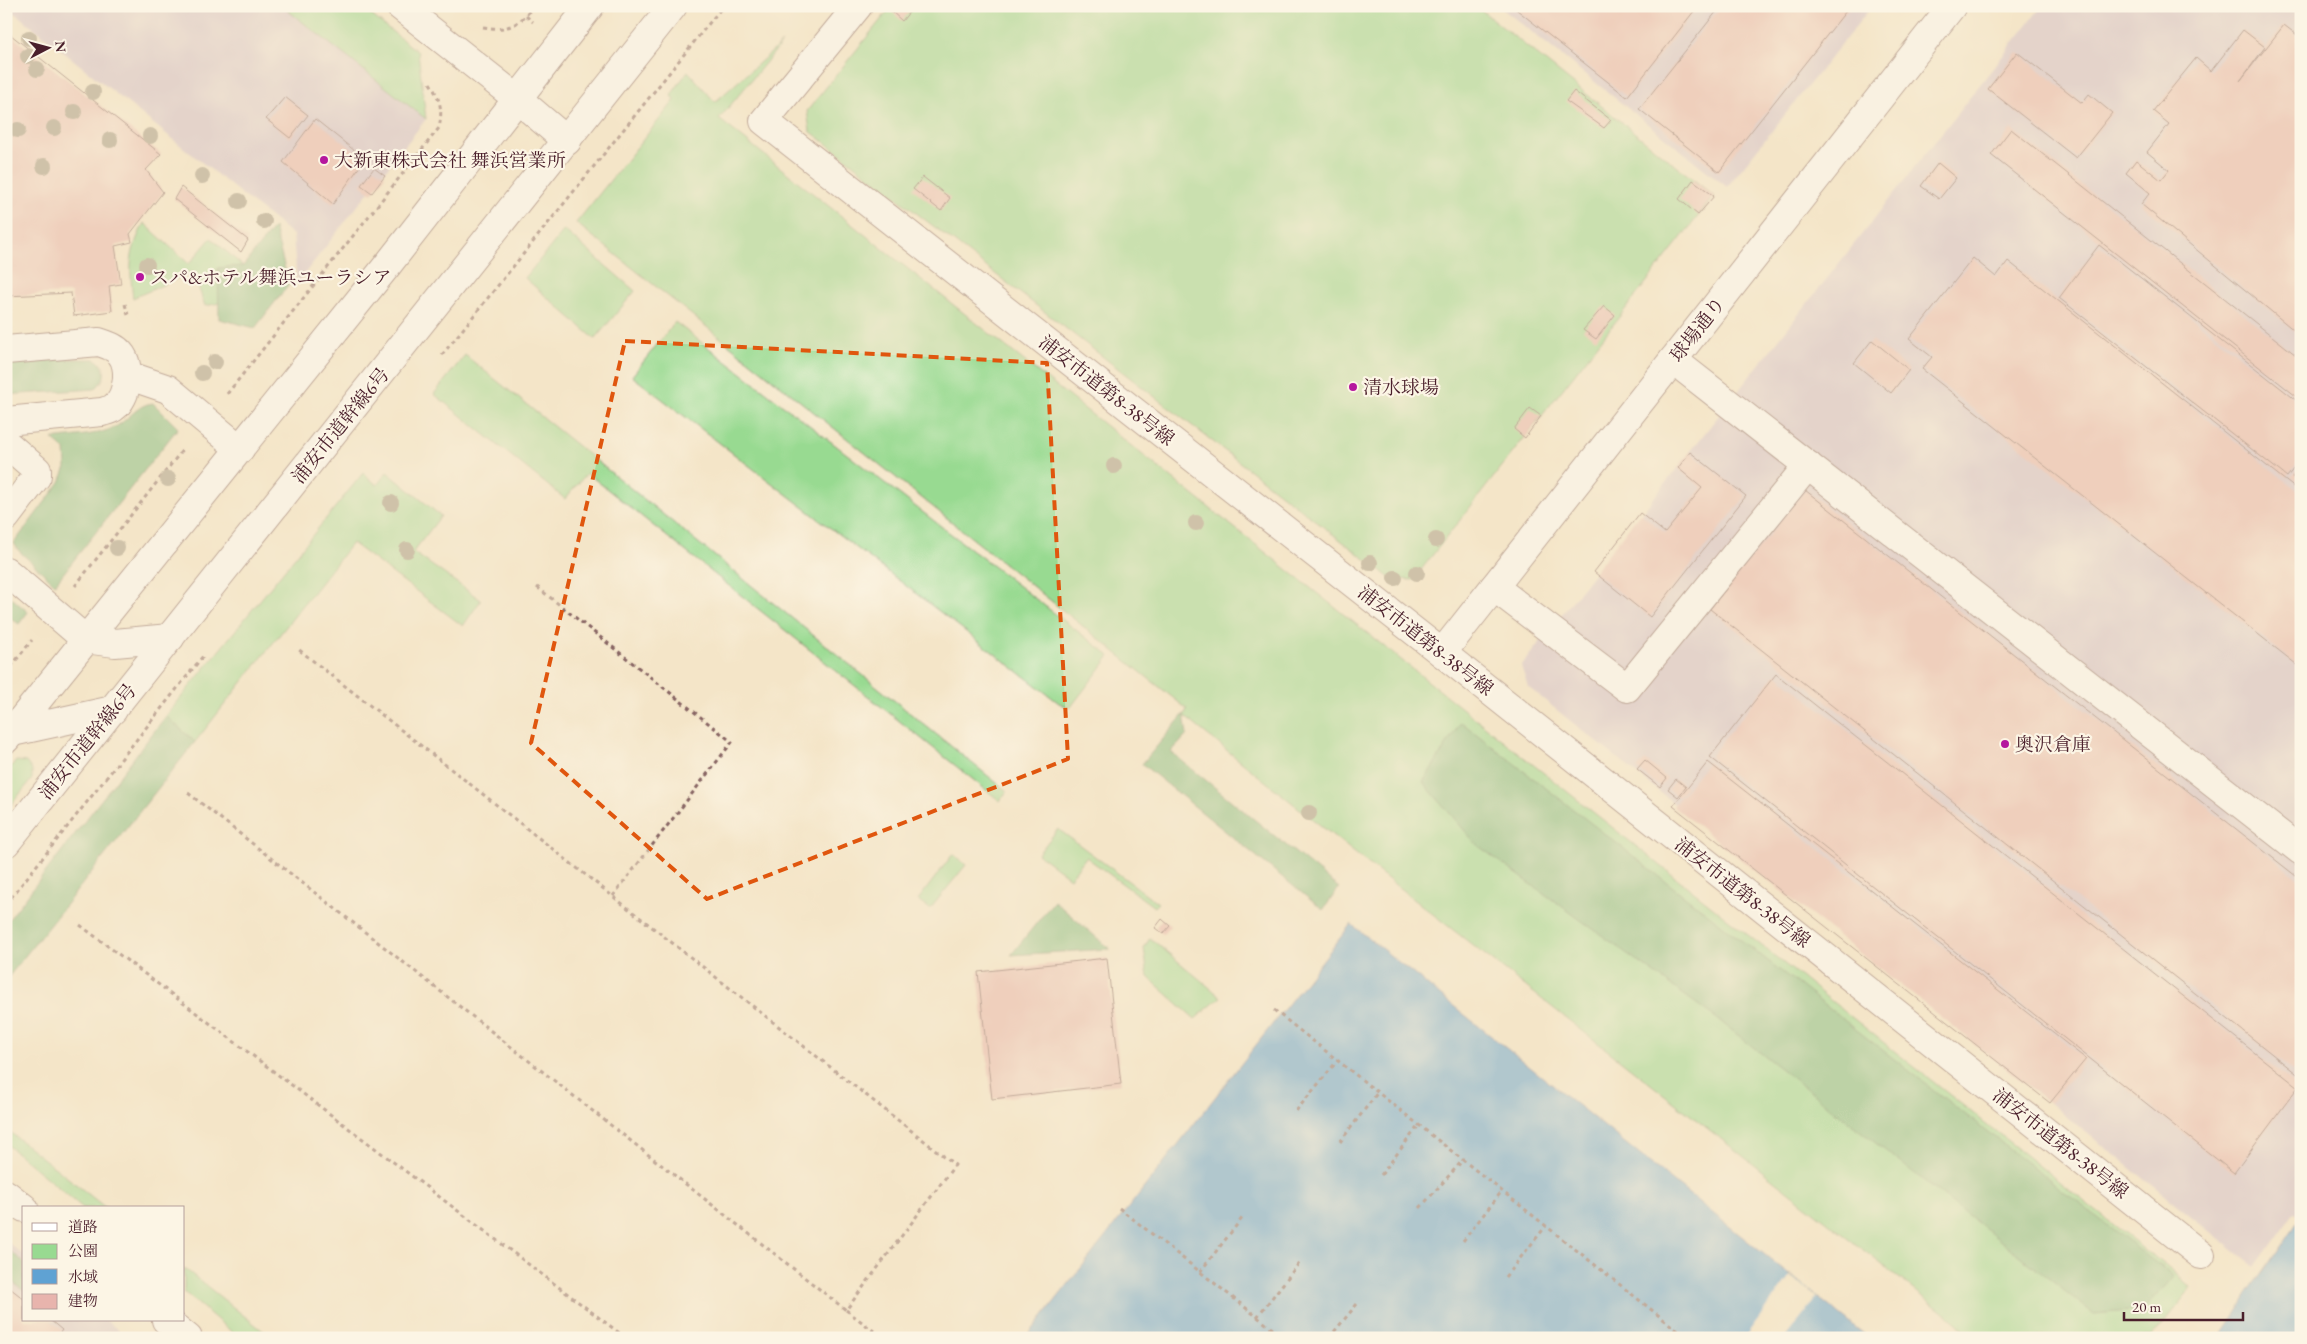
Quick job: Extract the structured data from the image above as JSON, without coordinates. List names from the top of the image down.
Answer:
{
  "streets": {
    "street": ["球場通り", "浦安市道第8-38号線", "浦安市道幹線6号"]
  },
  "crossings": [
    ["球場通り", "浦安市道第8-38号線"]
  ],
  "places": [
    "大新東株式会社 舞浜営業所",
    "スパ&ホテル舞浜ユーラシア",
    "清水球場",
    "奥沢倉庫"
  ],
  "legend": [
    "道路",
    "公園",
    "水域",
    "建物"
  ],
  "scale_bar": "20 m",
  "north": "right"
}
